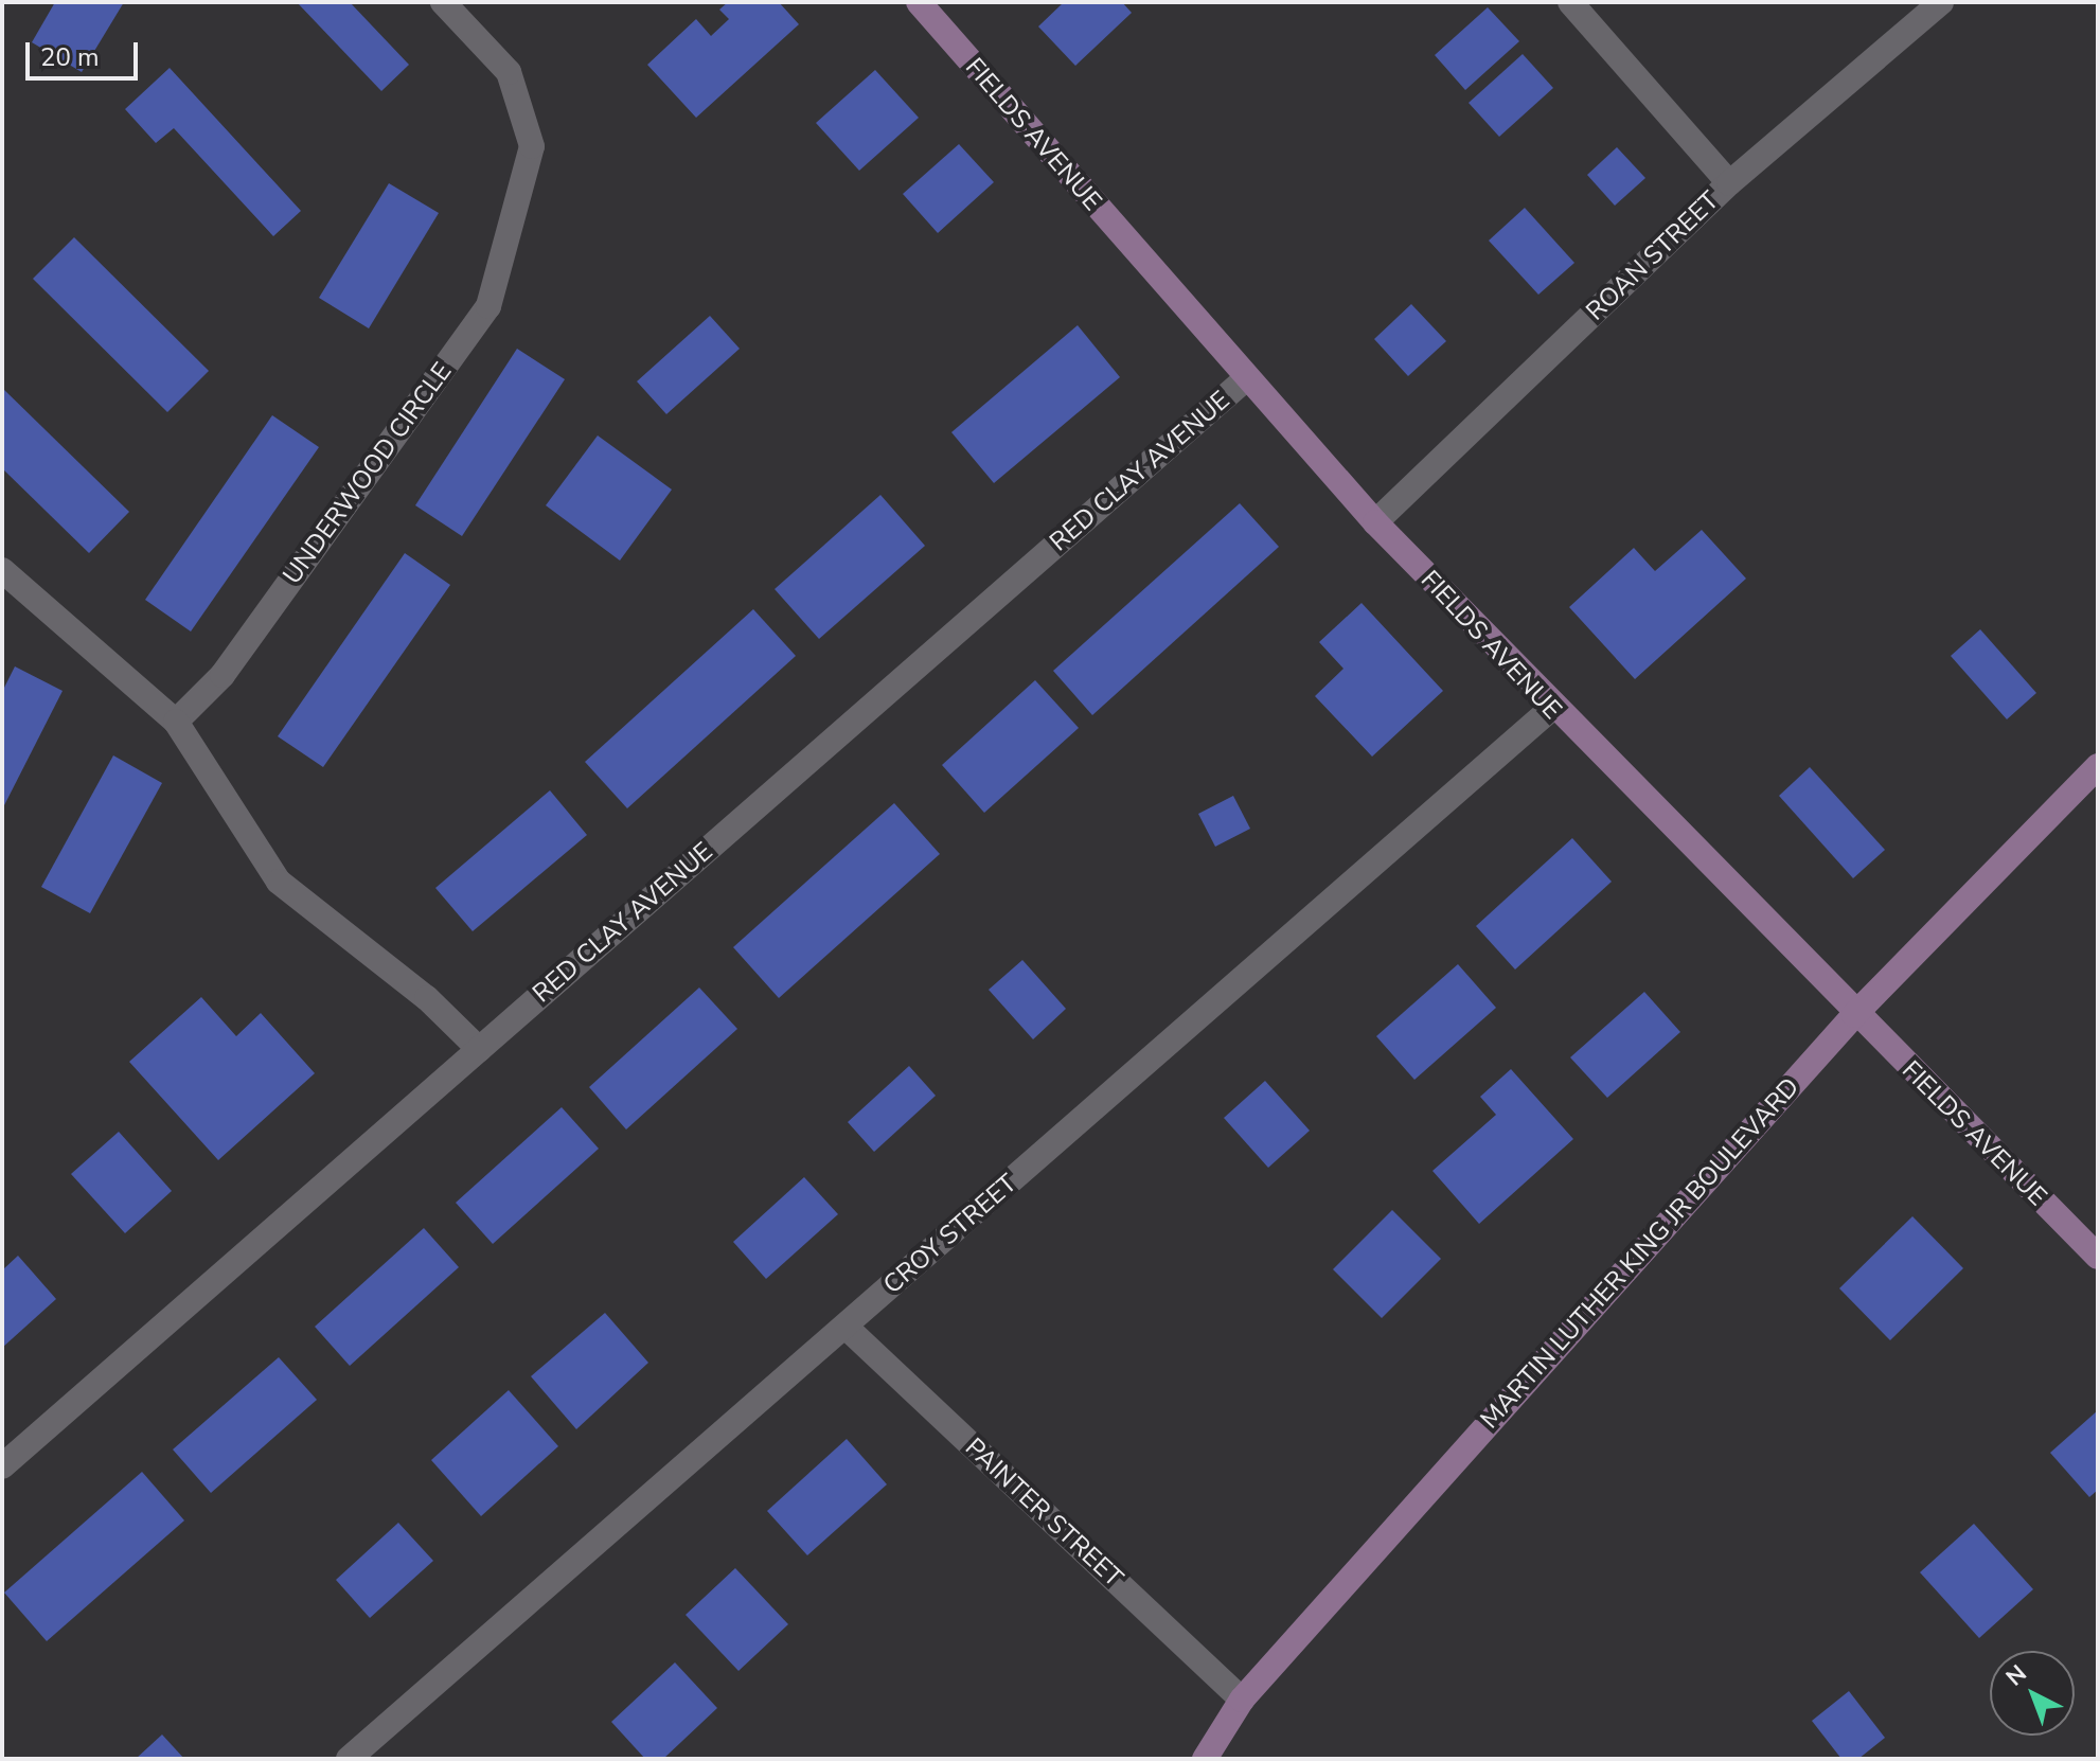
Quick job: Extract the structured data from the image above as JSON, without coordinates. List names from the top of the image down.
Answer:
{
  "streets": {
    "street": [
      "FIELDS AVENUE",
      "ROAN STREET",
      "RED CLAY AVENUE",
      "UNDERWOOD CIRCLE",
      "CROY STREET",
      "MARTIN LUTHER KING JR BOULEVARD",
      "PAINTER STREET"
    ]
  },
  "crossings": [
    ["FIELDS AVENUE", "ROAN STREET"],
    ["FIELDS AVENUE", "RED CLAY AVENUE"],
    ["FIELDS AVENUE", "CROY STREET"],
    ["FIELDS AVENUE", "MARTIN LUTHER KING JR BOULEVARD"],
    ["CROY STREET", "PAINTER STREET"],
    ["MARTIN LUTHER KING JR BOULEVARD", "PAINTER STREET"]
  ],
  "scale_bar": "20 m",
  "north": "top left"
}
